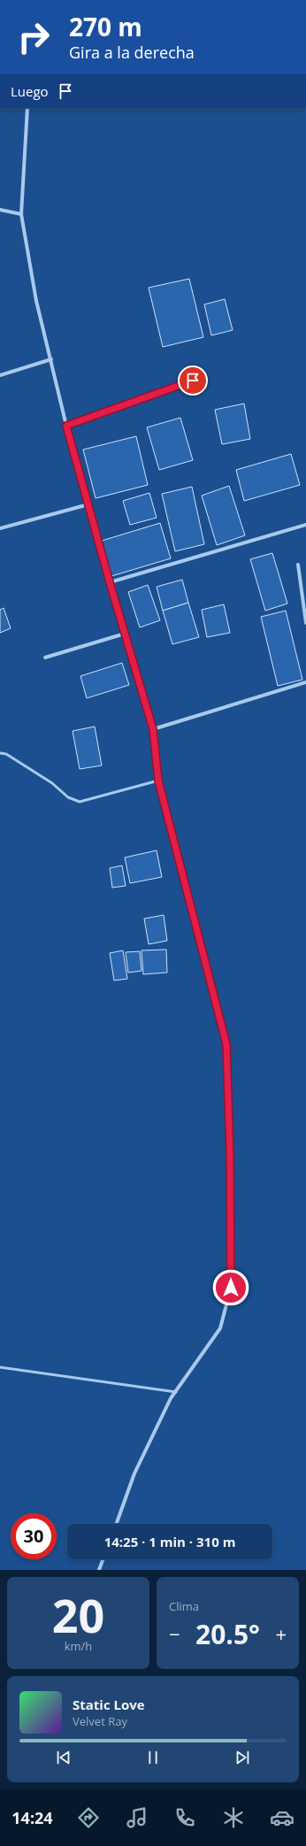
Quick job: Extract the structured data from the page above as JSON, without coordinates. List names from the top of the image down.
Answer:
{
  "page": {
    "turn": ["270 m", "Gira a la derecha"],
    "then": "Luego",
    "limit": "30",
    "trip": "14:25 · 1 min · 310 m",
    "tile": [
      ["20", "km/h"],
      "Clima"
    ],
    "heat": ["−", "20.5°", "+"],
    "song": ["Static Love", "Velvet Ray"],
    "tabs": "14:24"
  }
}
